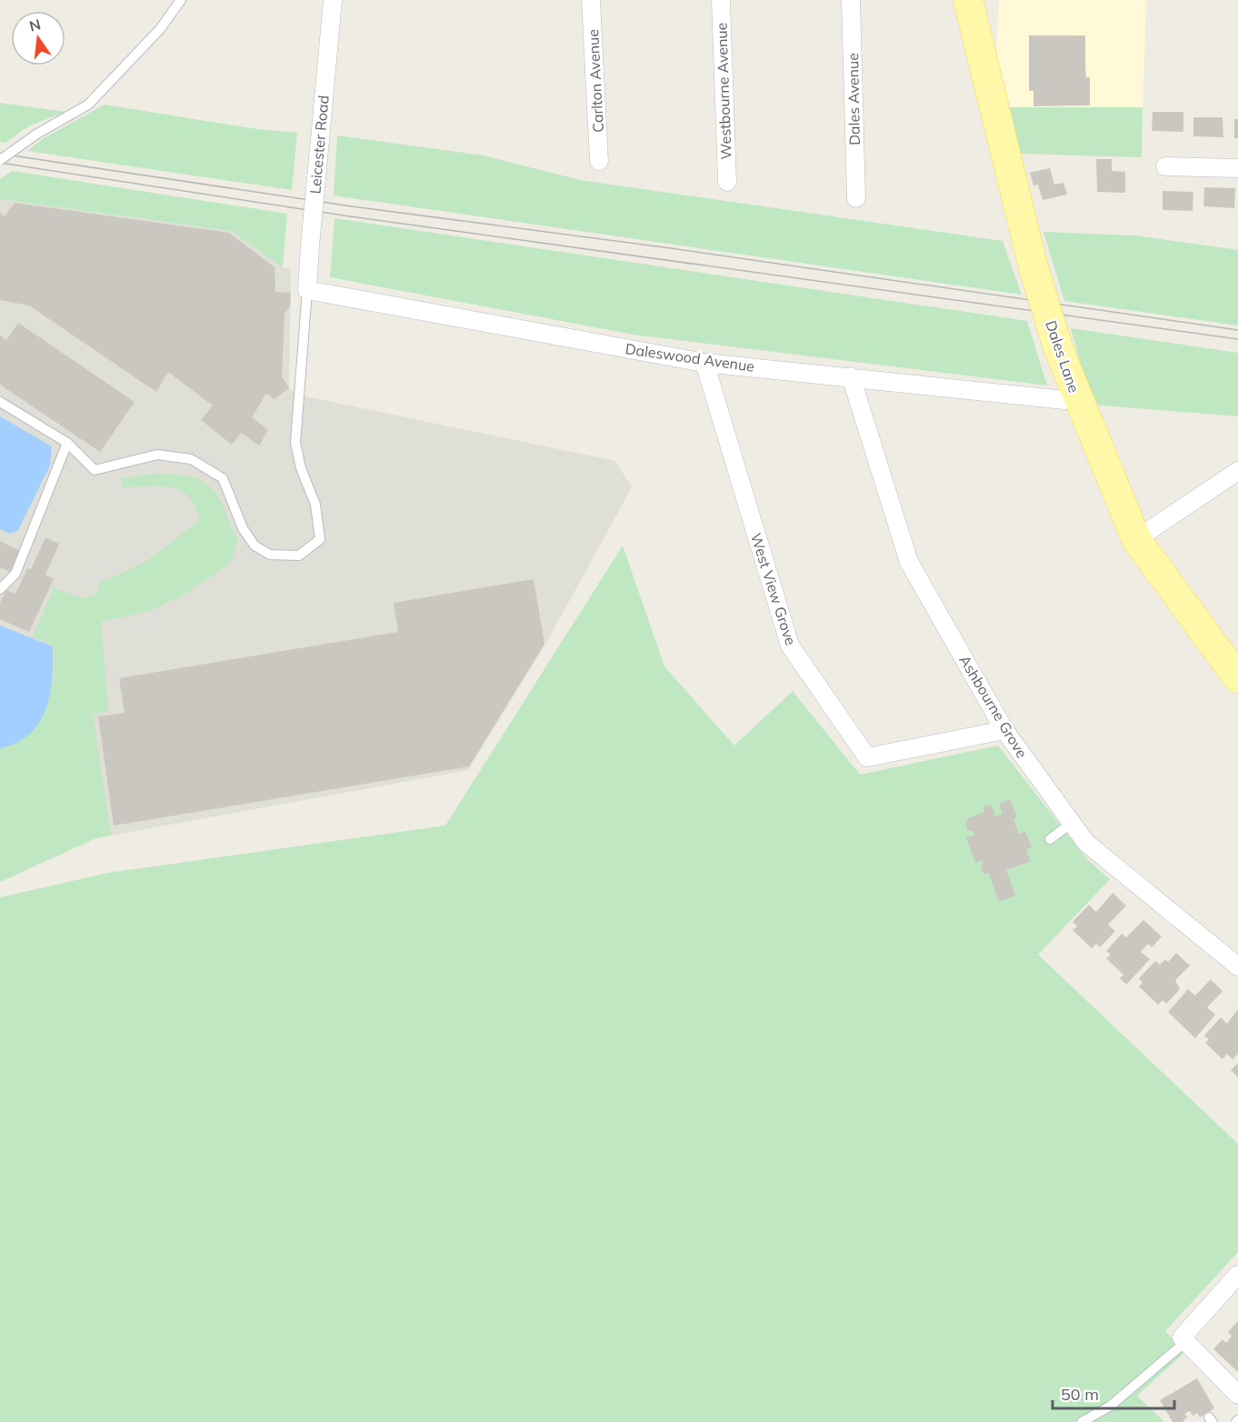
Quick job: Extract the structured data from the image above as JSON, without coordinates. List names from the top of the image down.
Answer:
{
  "streets": {
    "main road": ["Dales Lane"],
    "street": [
      "Carlton Avenue",
      "Westbourne Avenue",
      "Dales Avenue",
      "Leicester Road",
      "Daleswood Avenue",
      "West View Grove",
      "Ashbourne Grove"
    ]
  },
  "crossings": [
    ["Leicester Road", "Daleswood Avenue"],
    ["Dales Lane", "Daleswood Avenue"],
    ["Daleswood Avenue", "West View Grove"],
    ["Daleswood Avenue", "Ashbourne Grove"],
    ["West View Grove", "Ashbourne Grove"]
  ],
  "scale_bar": "50 m",
  "north": "top"
}
